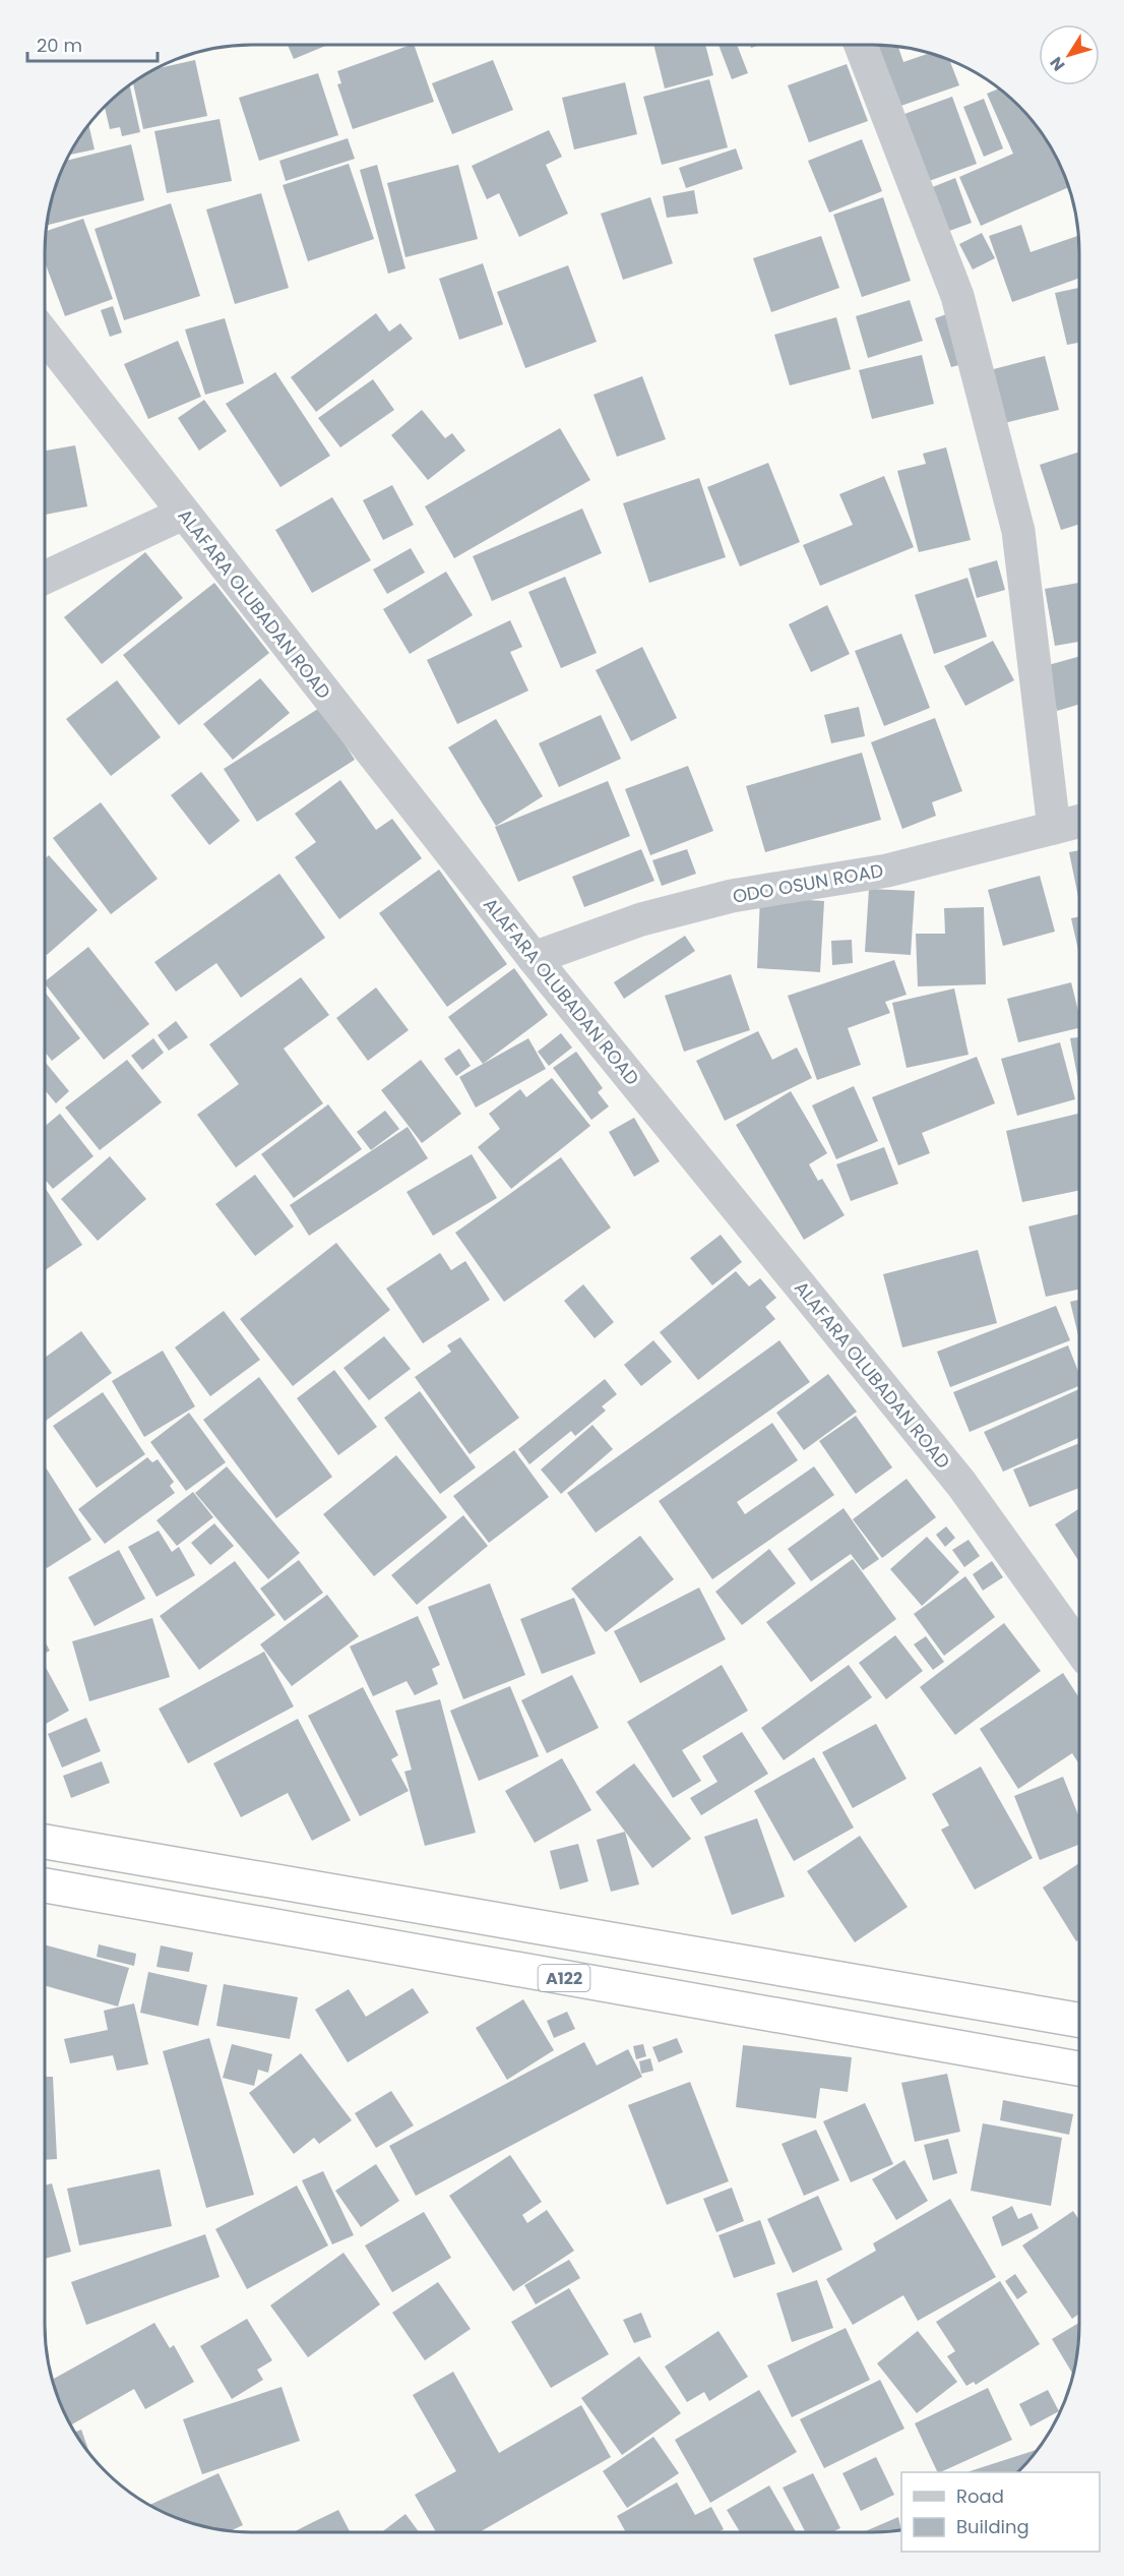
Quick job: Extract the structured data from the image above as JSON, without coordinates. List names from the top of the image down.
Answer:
{
  "streets": {
    "highway": ["A122"],
    "street": ["ALAFARA OLUBADAN ROAD", "ODO OSUN ROAD"]
  },
  "crossings": [
    ["ALAFARA OLUBADAN ROAD", "ODO OSUN ROAD"]
  ],
  "legend": ["Road", "Building"],
  "scale_bar": "20 m",
  "north": "bottom left"
}
